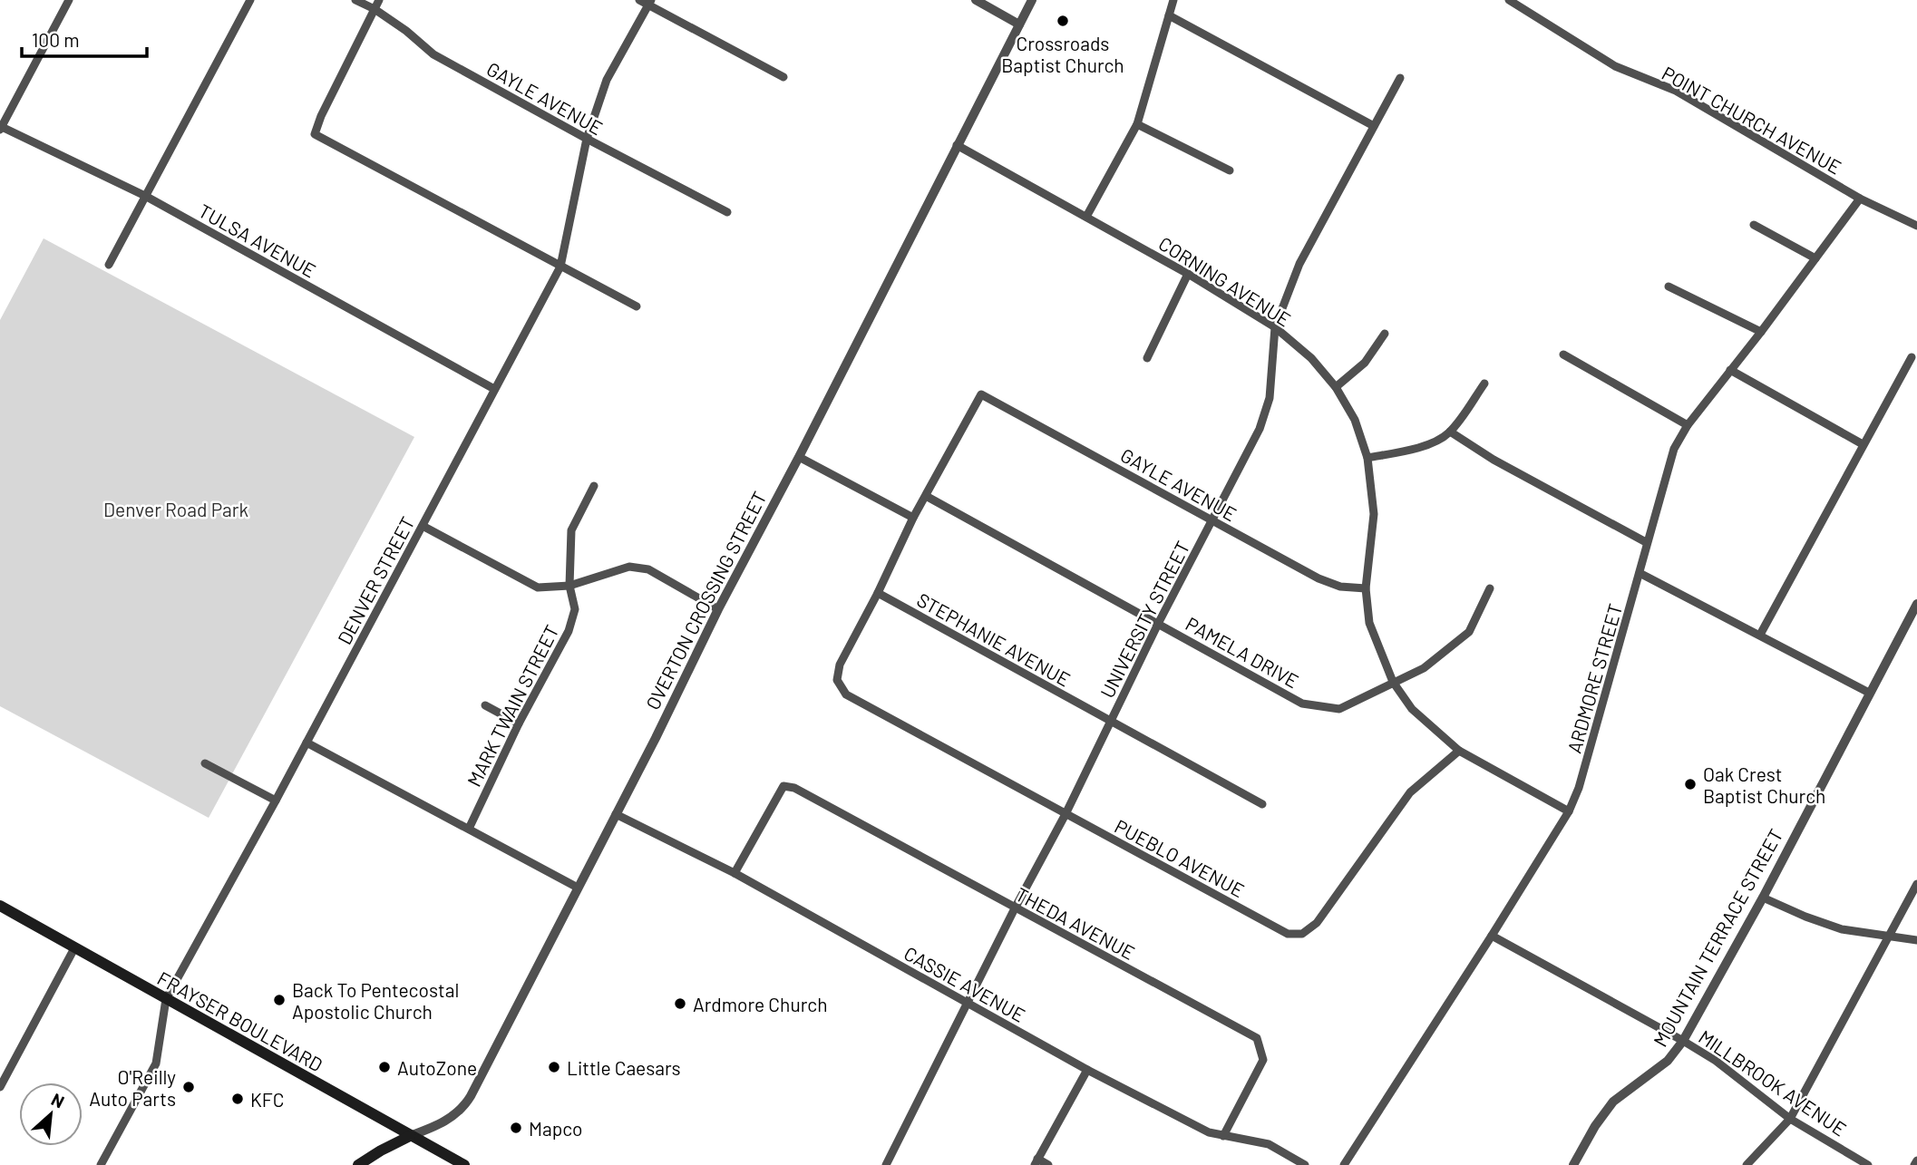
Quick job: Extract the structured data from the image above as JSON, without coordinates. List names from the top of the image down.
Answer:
{
  "streets": {
    "main road": ["OVERTON CROSSING STREET", "FRAYSER BOULEVARD"],
    "street": [
      "GAYLE AVENUE",
      "POINT CHURCH AVENUE",
      "TULSA AVENUE",
      "CORNING AVENUE",
      "DENVER STREET",
      "UNIVERSITY STREET",
      "STEPHANIE AVENUE",
      "PAMELA DRIVE",
      "ARDMORE STREET",
      "MARK TWAIN STREET",
      "PUEBLO AVENUE",
      "THEDA AVENUE",
      "MOUNTAIN TERRACE STREET",
      "CASSIE AVENUE",
      "MILLBROOK AVENUE"
    ]
  },
  "crossings": [
    ["GAYLE AVENUE", "CORNING AVENUE"],
    ["GAYLE AVENUE", "DENVER STREET"],
    ["GAYLE AVENUE", "UNIVERSITY STREET"],
    ["GAYLE AVENUE", "PAMELA DRIVE"],
    ["POINT CHURCH AVENUE", "ARDMORE STREET"],
    ["TULSA AVENUE", "DENVER STREET"],
    ["CORNING AVENUE", "OVERTON CROSSING STREET"],
    ["CORNING AVENUE", "UNIVERSITY STREET"],
    ["CORNING AVENUE", "PAMELA DRIVE"],
    ["CORNING AVENUE", "ARDMORE STREET"],
    ["CORNING AVENUE", "PUEBLO AVENUE"],
    ["DENVER STREET", "FRAYSER BOULEVARD"],
    ["OVERTON CROSSING STREET", "CASSIE AVENUE"],
    ["OVERTON CROSSING STREET", "FRAYSER BOULEVARD"],
    ["UNIVERSITY STREET", "STEPHANIE AVENUE"],
    ["UNIVERSITY STREET", "PAMELA DRIVE"],
    ["UNIVERSITY STREET", "PUEBLO AVENUE"],
    ["UNIVERSITY STREET", "THEDA AVENUE"],
    ["UNIVERSITY STREET", "CASSIE AVENUE"],
    ["STEPHANIE AVENUE", "PUEBLO AVENUE"],
    ["ARDMORE STREET", "MILLBROOK AVENUE"],
    ["THEDA AVENUE", "CASSIE AVENUE"],
    ["MOUNTAIN TERRACE STREET", "MILLBROOK AVENUE"]
  ],
  "parks": ["Denver Road Park"],
  "places": [
    "Crossroads Baptist Church",
    "Oak Crest Baptist Church",
    "Back To Pentecostal Apostolic Church",
    "Ardmore Church",
    "AutoZone",
    "Little Caesars",
    "O'Reilly Auto Parts",
    "KFC",
    "Mapco"
  ],
  "scale_bar": "100 m",
  "north": "top right"
}
